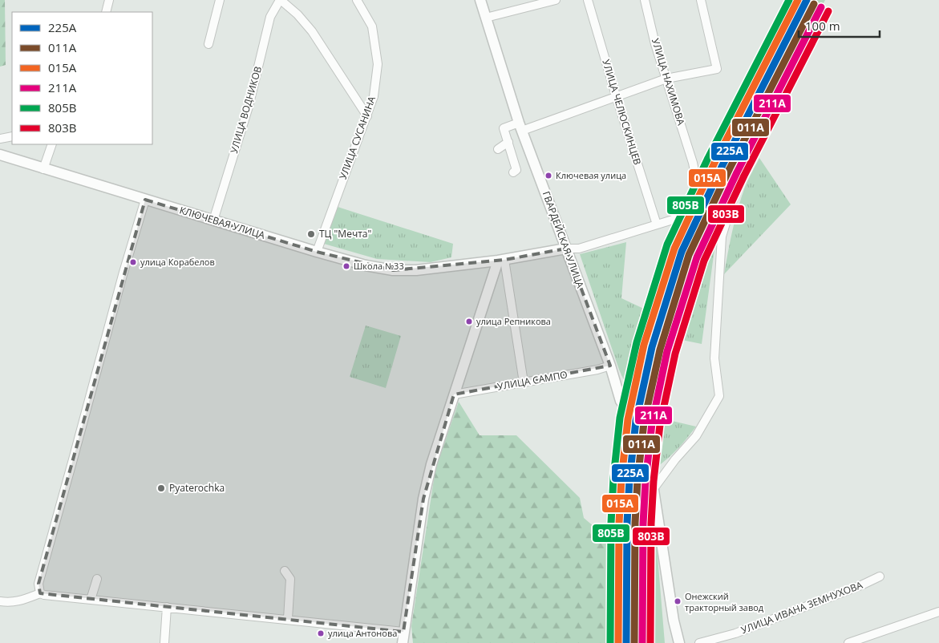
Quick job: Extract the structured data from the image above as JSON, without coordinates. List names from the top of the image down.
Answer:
{
  "streets": {
    "main road": ["КЛЮЧЕВАЯ УЛИЦА", "ГВАРДЕЙСКАЯ УЛИЦА"],
    "street": [
      "УЛИЦА НАХИМОВА",
      "УЛИЦА ВОДНИКОВ",
      "УЛИЦА ЧЕЛЮСКИНЦЕВ",
      "УЛИЦА СУСАНИНА",
      "УЛИЦА САМПО",
      "УЛИЦА ИВАНА ЗЕМНУХОВА"
    ]
  },
  "crossings": [
    ["УЛИЦА НАХИМОВА", "УЛИЦА ЧЕЛЮСКИНЦЕВ"],
    ["УЛИЦА НАХИМОВА", "КЛЮЧЕВАЯ УЛИЦА"],
    ["УЛИЦА НАХИМОВА", "ГВАРДЕЙСКАЯ УЛИЦА"],
    ["УЛИЦА ВОДНИКОВ", "КЛЮЧЕВАЯ УЛИЦА"],
    ["УЛИЦА СУСАНИНА", "КЛЮЧЕВАЯ УЛИЦА"],
    ["КЛЮЧЕВАЯ УЛИЦА", "ГВАРДЕЙСКАЯ УЛИЦА"],
    ["ГВАРДЕЙСКАЯ УЛИЦА", "УЛИЦА САМПО"]
  ],
  "places": [
    "Ключевая улица",
    "ТЦ \"Мечта\"",
    "улица Корабелов",
    "Школа №33",
    "улица Репникова",
    "Pyaterochka",
    "Онежский тракторный завод",
    "улица Антонова"
  ],
  "lines": [
    "transit line 225А",
    "transit line 015А",
    "transit line 805В",
    "transit line 011А",
    "transit line 211А",
    "transit line 803В"
  ],
  "legend": [
    "225А",
    "011А",
    "015А",
    "211А",
    "805В",
    "803В"
  ],
  "scale_bar": "100 m"
}
